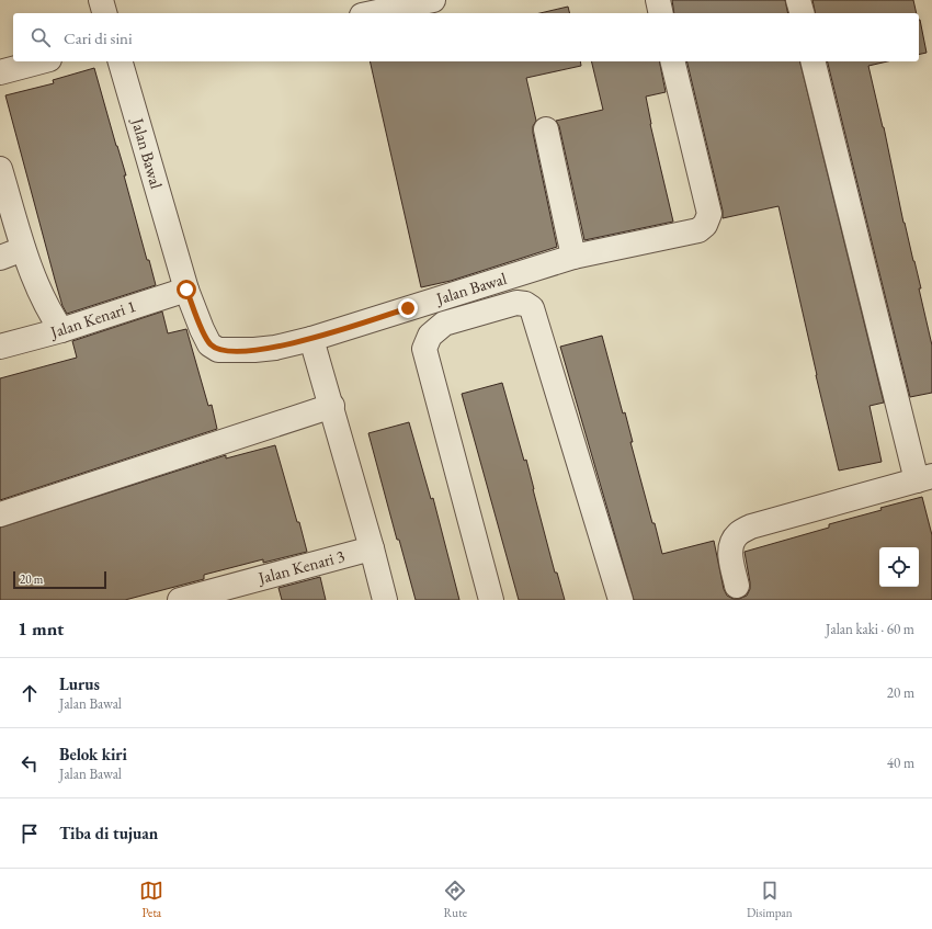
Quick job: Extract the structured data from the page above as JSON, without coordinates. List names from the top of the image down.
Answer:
{
  "streets": {
    "street": ["Jalan Bawal", "Jalan Kenari 1", "Jalan Kenari 3"]
  },
  "crossings": [
    ["Jalan Bawal", "Jalan Kenari 1"]
  ],
  "scale_bar": "20 m",
  "page": {
    "search": "Cari di sini",
    "scale": "20 m",
    "heading": ["1 mnt", "Jalan kaki · 60 m"],
    "list": [
      ["Lurus", "Jalan Bawal", "20 m"],
      ["Belok kiri", "Jalan Bawal", "40 m"],
      "Tiba di tujuan"
    ],
    "nav": ["Peta", "Rute", "Disimpan"]
  }
}
